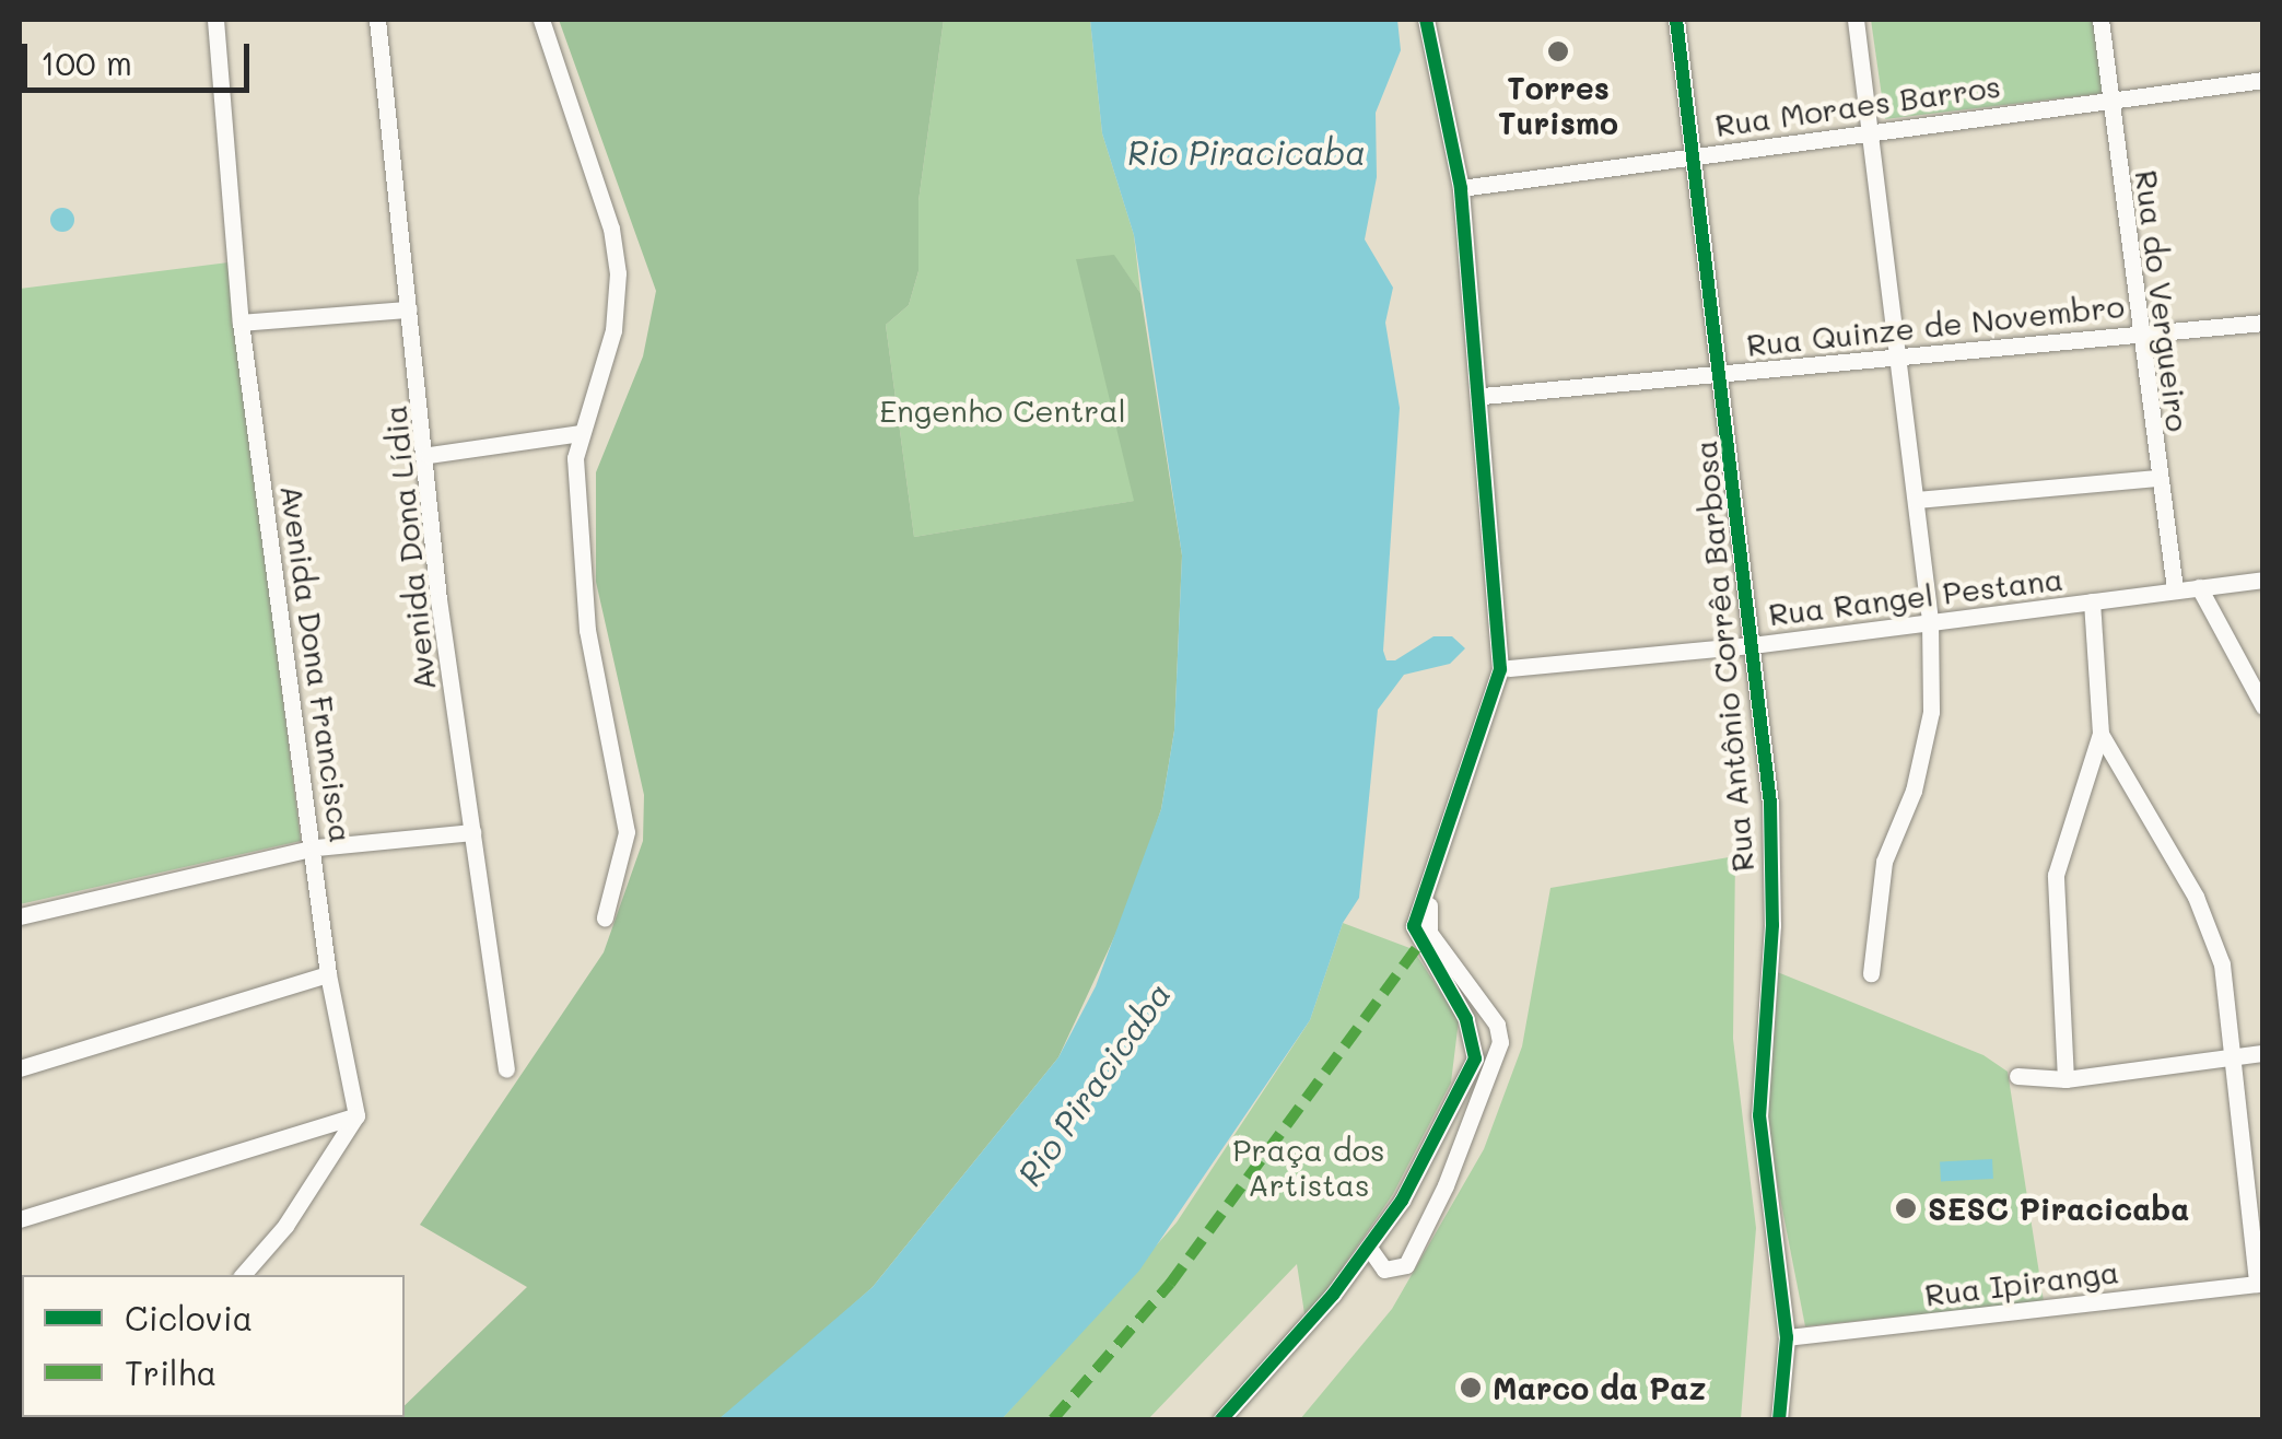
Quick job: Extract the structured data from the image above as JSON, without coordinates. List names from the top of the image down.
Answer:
{
  "streets": {
    "street": [
      "Rua Moraes Barros",
      "Rua do Vergueiro",
      "Rua Quinze de Novembro",
      "Avenida Dona Lídia",
      "Rua Rangel Pestana",
      "Rua Antônio Corrêa Barbosa",
      "Avenida Dona Francisca",
      "Rua Ipiranga"
    ]
  },
  "crossings": [
    ["Rua Moraes Barros", "Rua do Vergueiro"],
    ["Rua Moraes Barros", "Rua Antônio Corrêa Barbosa"],
    ["Rua do Vergueiro", "Rua Quinze de Novembro"],
    ["Rua do Vergueiro", "Rua Rangel Pestana"],
    ["Rua Quinze de Novembro", "Rua Antônio Corrêa Barbosa"],
    ["Rua Rangel Pestana", "Rua Antônio Corrêa Barbosa"],
    ["Rua Antônio Corrêa Barbosa", "Rua Ipiranga"]
  ],
  "water": ["Rio Piracicaba"],
  "parks": ["Engenho Central", "Praça dos Artistas"],
  "places": ["Torres Turismo", "SESC Piracicaba", "Marco da Paz"],
  "legend": ["Ciclovia", "Trilha"],
  "scale_bar": "100 m"
}
